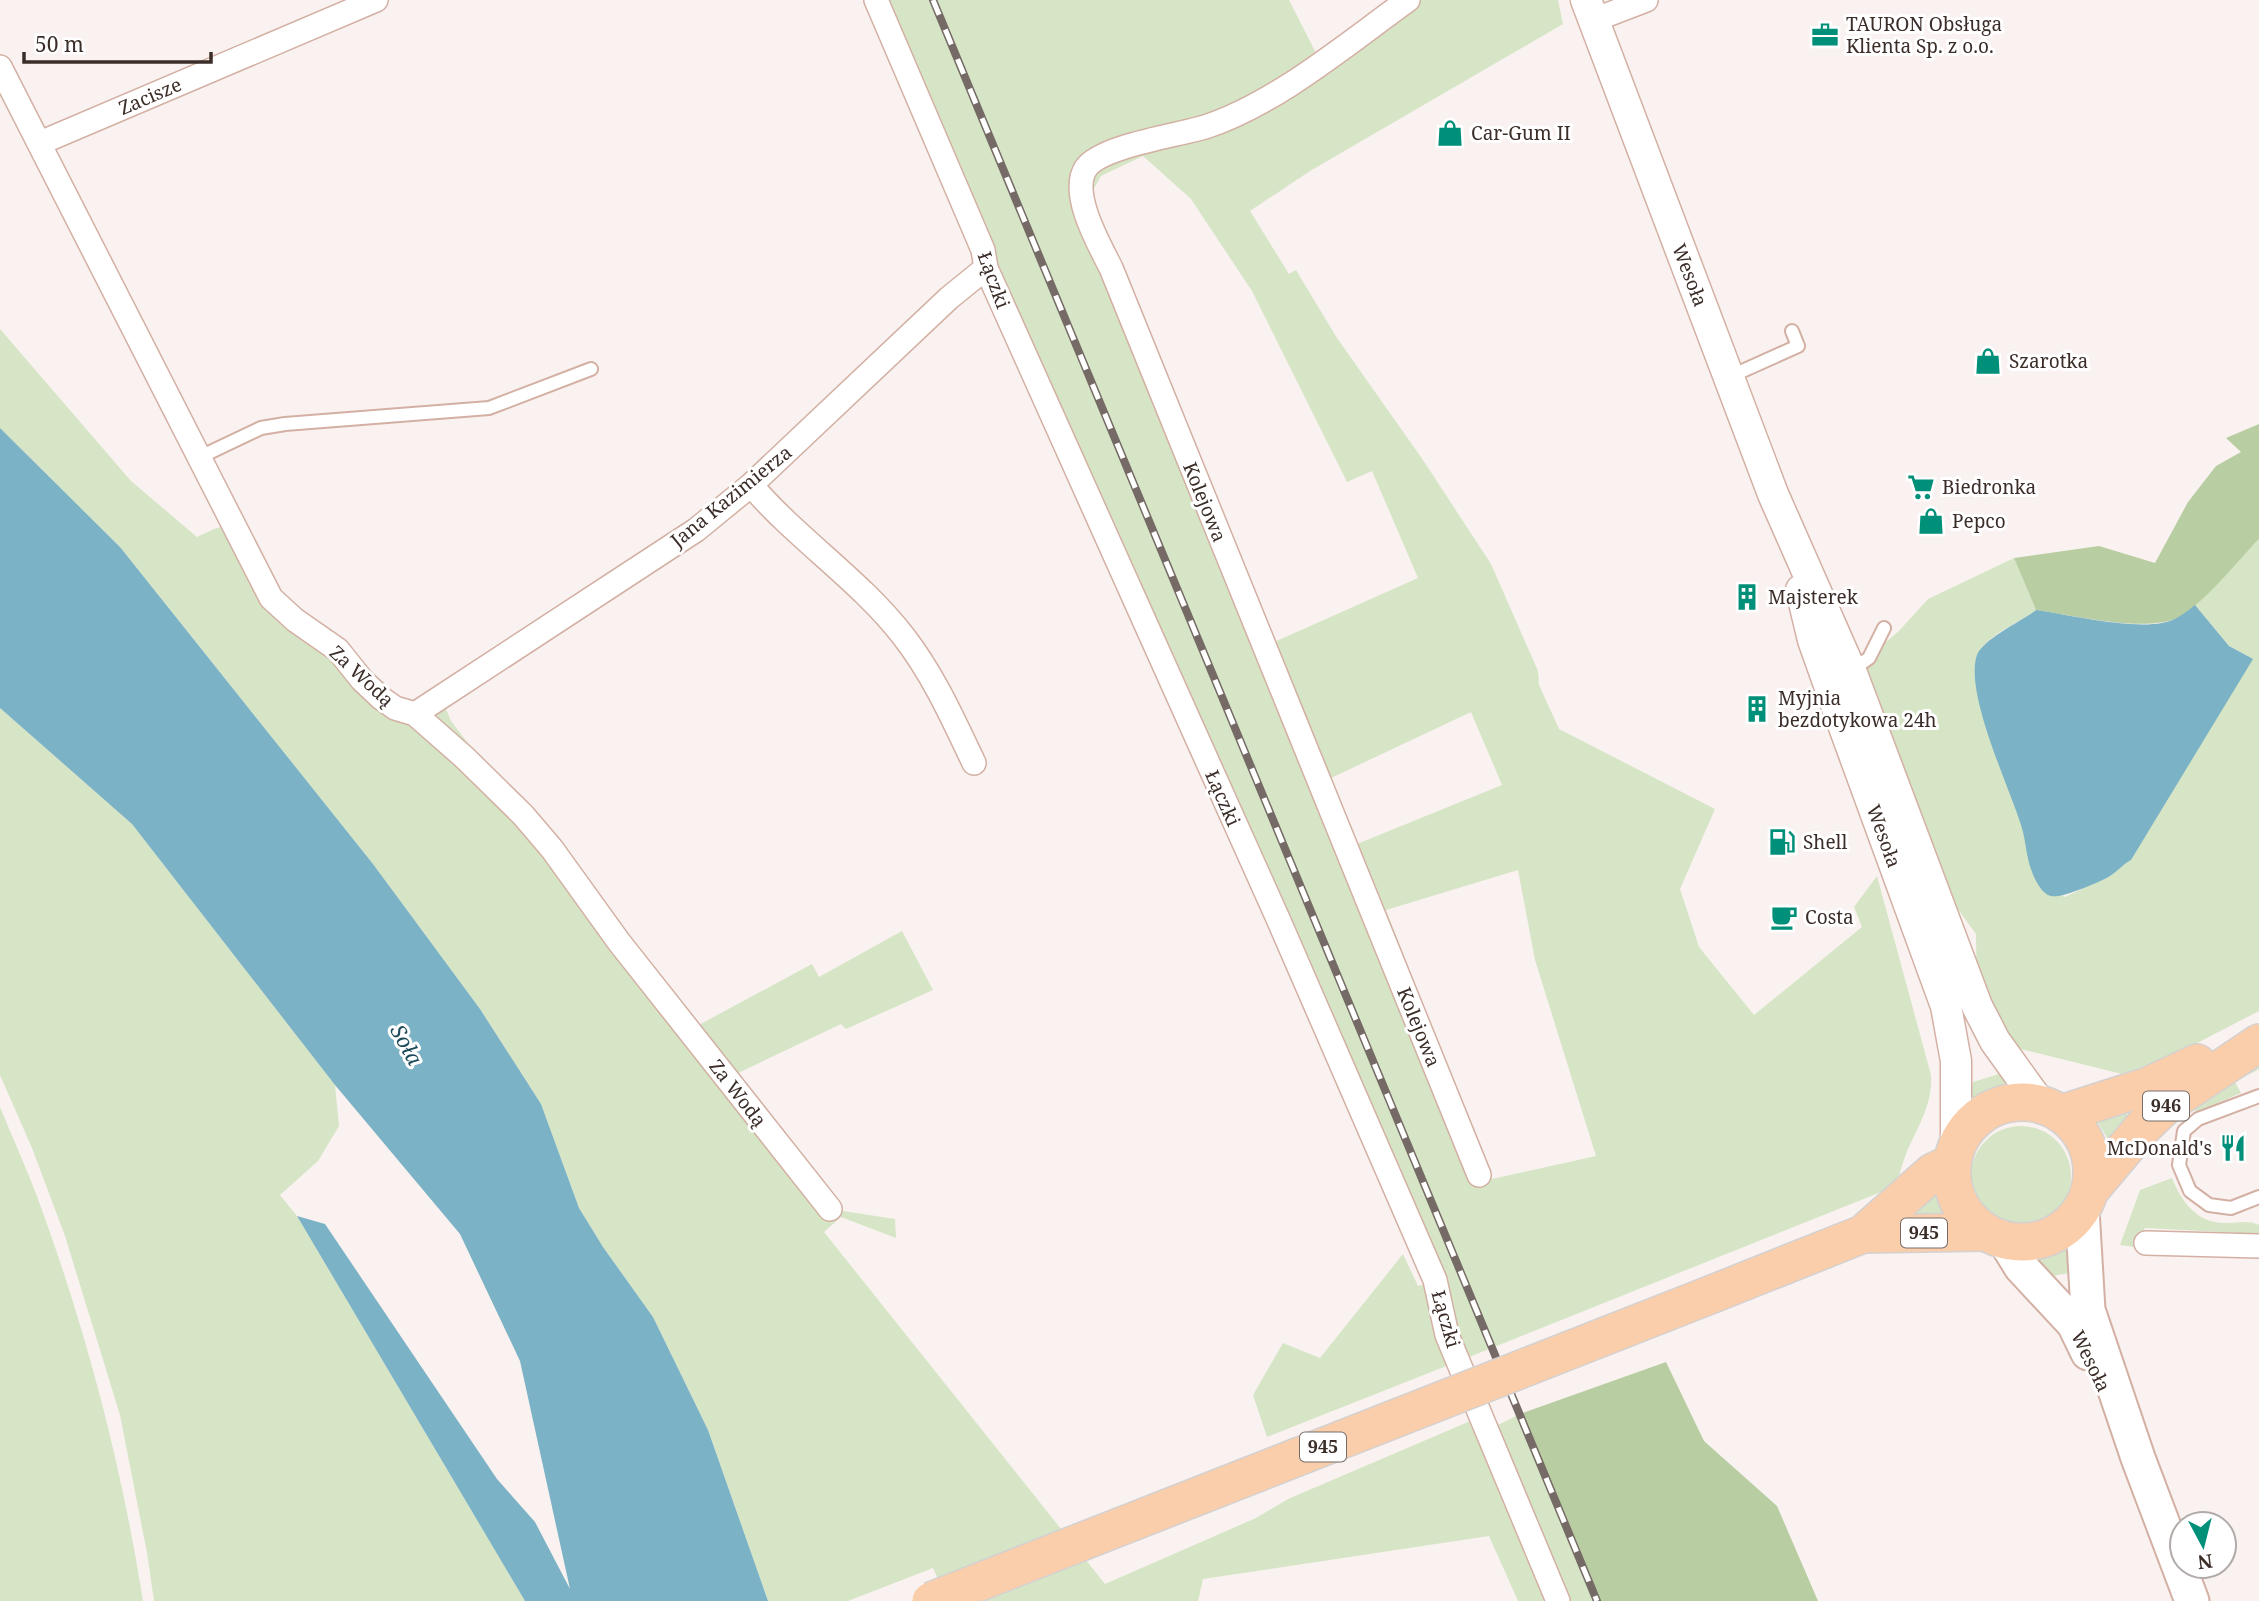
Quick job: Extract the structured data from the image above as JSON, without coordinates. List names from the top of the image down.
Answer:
{
  "streets": {
    "main road": ["Wesoła", "946", "945"],
    "street": [
      "Zacisze",
      "Łączki",
      "Jana Kazimierza",
      "Kolejowa",
      "Za Wodą"
    ]
  },
  "crossings": [
    ["Zacisze", "Za Wodą"],
    ["Wesoła", "946"],
    ["Wesoła", "945"],
    ["Łączki", "Jana Kazimierza"],
    ["Jana Kazimierza", "Za Wodą"],
    ["946", "945"]
  ],
  "water": ["Soła"],
  "places": {
    "office": ["TAURON Obsługa Klienta Sp. z o.o."],
    "shop": ["Car-Gum II", "Szarotka", "Pepco"],
    "supermarket": ["Biedronka"],
    "building": ["Majsterek", "Myjnia bezdotykowa 24h"],
    "fuel station": ["Shell"],
    "cafe": ["Costa"],
    "restaurant": ["McDonald's"]
  },
  "scale_bar": "50 m",
  "north": "bottom"
}
